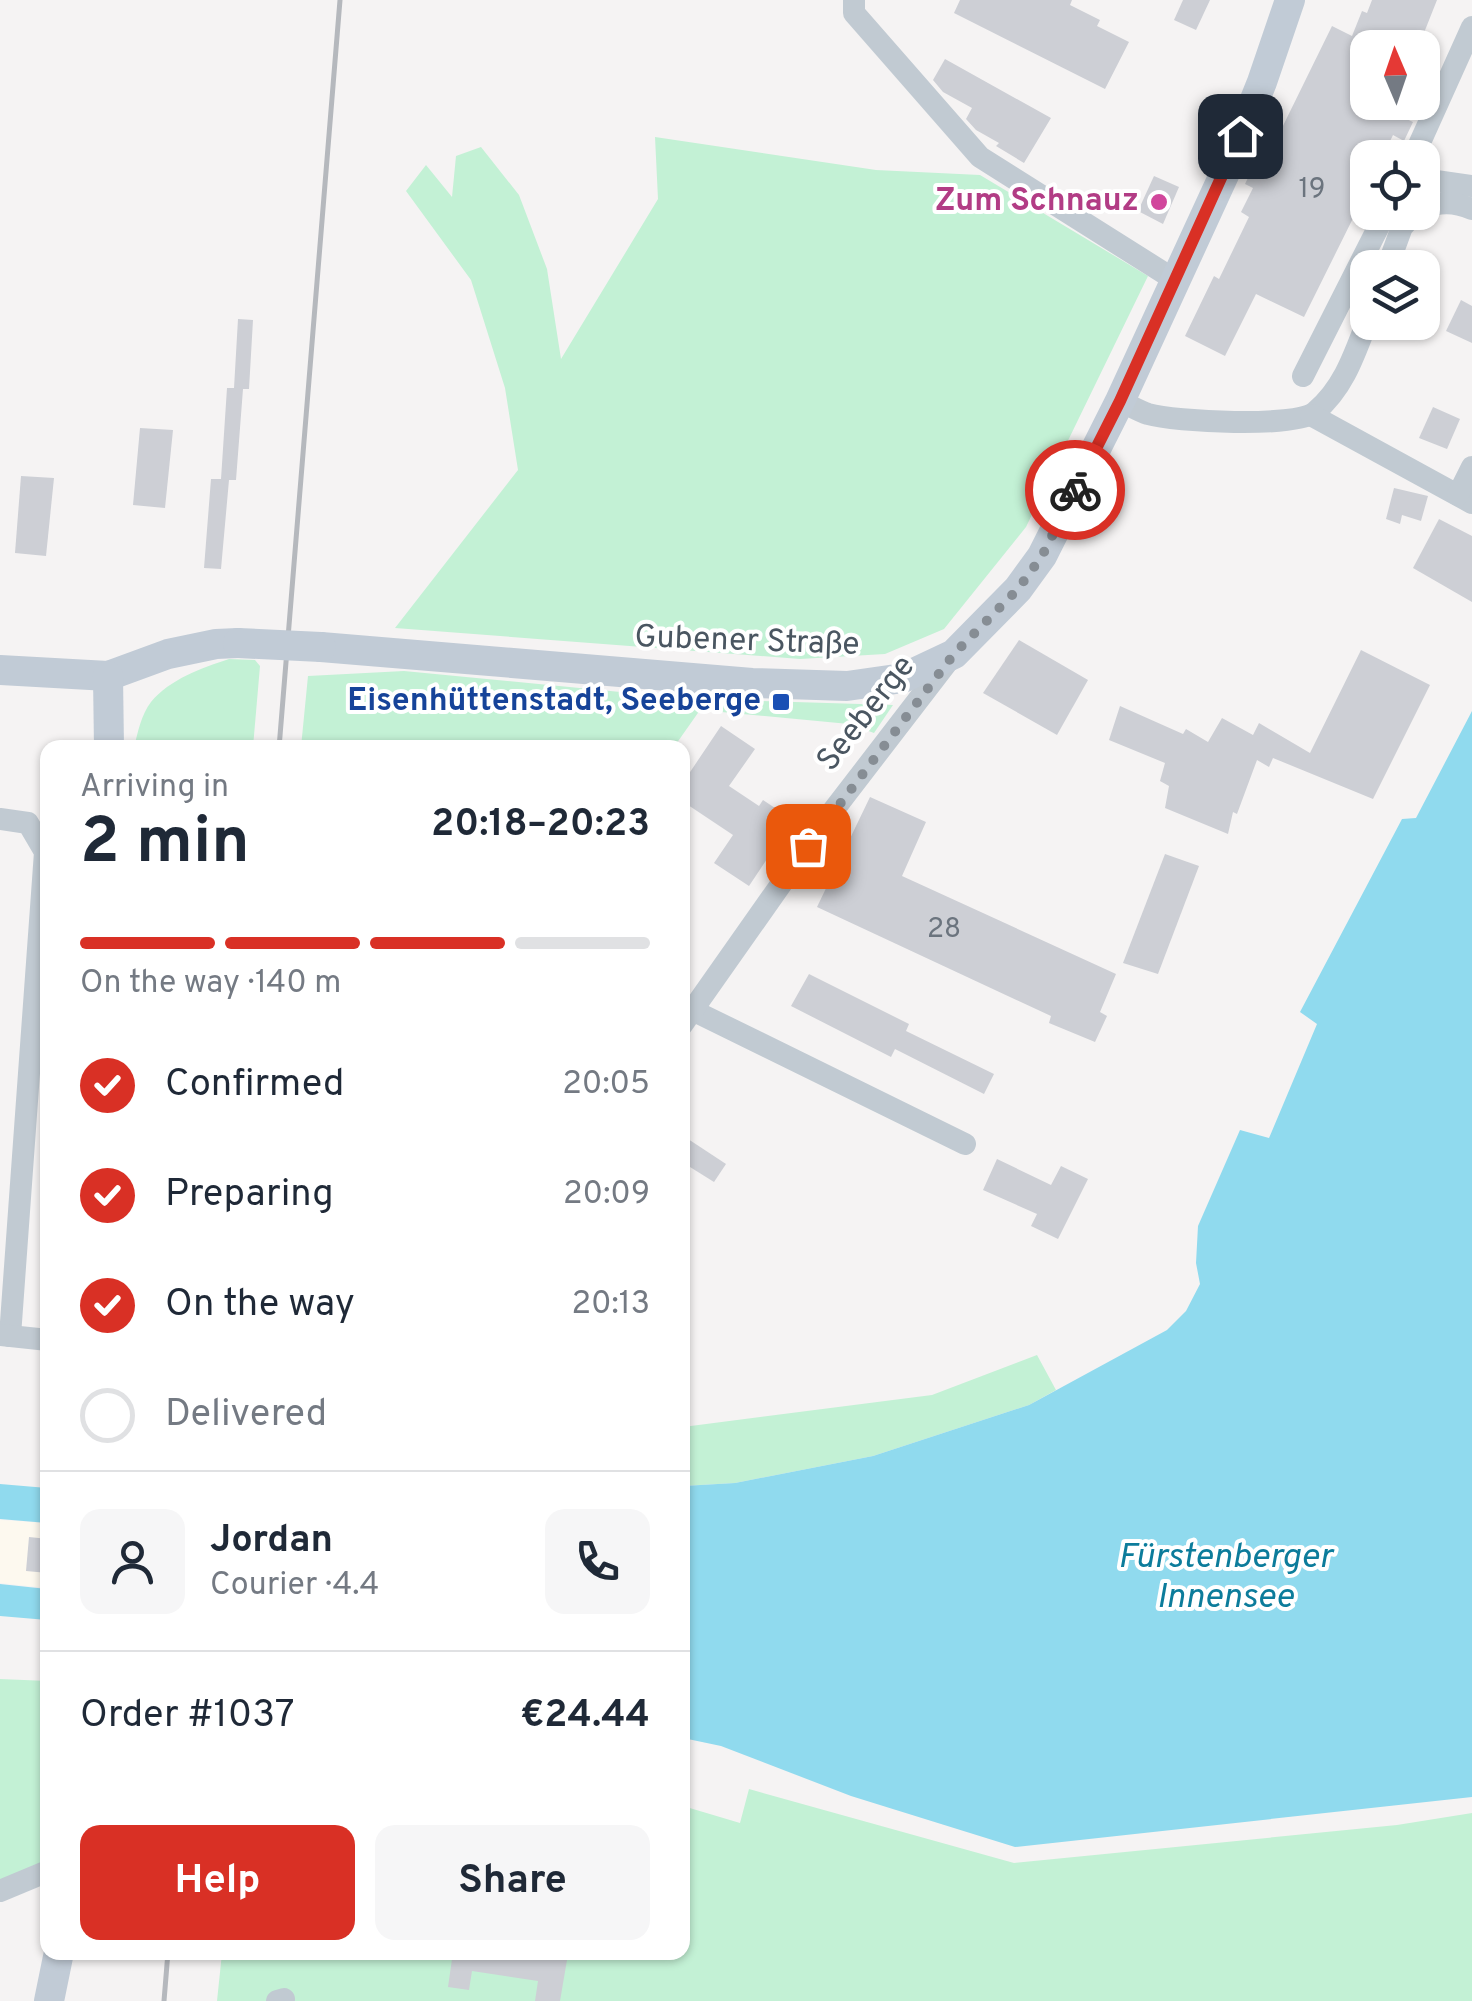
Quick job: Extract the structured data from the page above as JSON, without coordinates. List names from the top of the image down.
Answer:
{
  "streets": {
    "main road": ["Gubener Straße"],
    "street": ["Seeberge"]
  },
  "crossings": [
    ["Gubener Straße", "Seeberge"]
  ],
  "water": ["Fürstenberger Innensee"],
  "places": {
    "other": ["Zum Schnauz"],
    "transit": ["Eisenhüttenstadt, Seeberge"]
  },
  "house_numbers": ["19", "28"],
  "north": "top",
  "page": {
    "heading": ["2 min", "Arriving in", "20:18–20:23"],
    "panel": [
      "Jordan",
      "Courier · 4.4",
      "Order #1037",
      "€24.44"
    ],
    "bar": "On the way · 140 m",
    "list": [
      ["Confirmed", "20:05"],
      ["Preparing", "20:09"],
      ["On the way", "20:13"],
      "Delivered"
    ],
    "buttons": ["Help", "Share"]
  }
}
